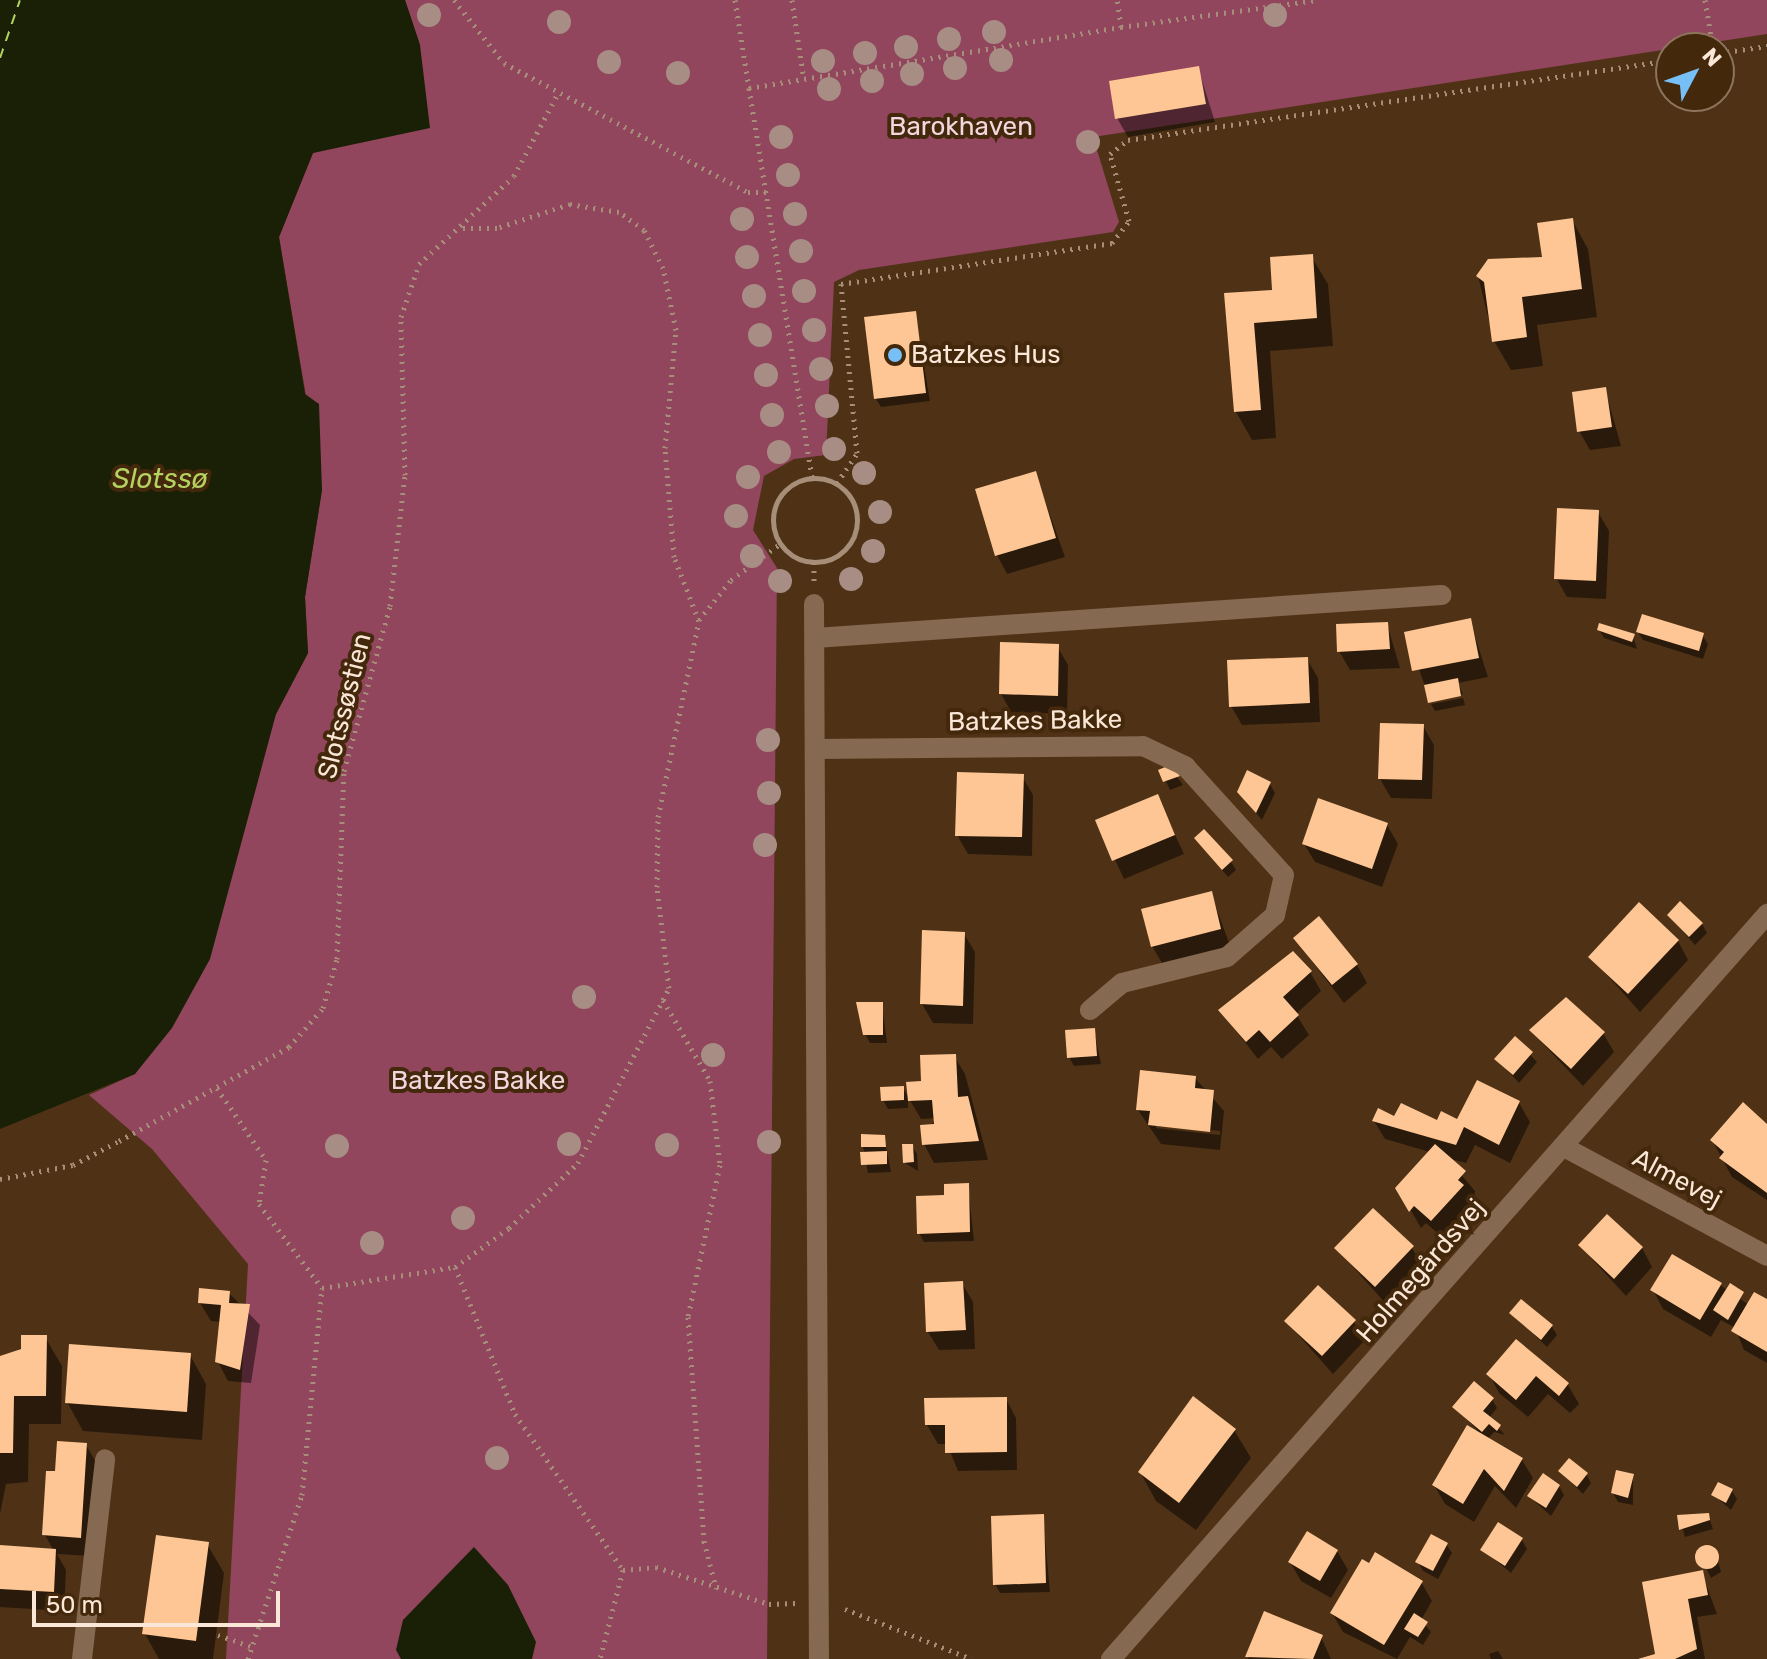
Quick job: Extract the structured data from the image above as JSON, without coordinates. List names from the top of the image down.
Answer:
{
  "streets": {
    "street": ["Batzkes Bakke", "Almevej", "Holmegårdsvej"],
    "path": ["Slotssøstien"]
  },
  "crossings": [
    ["Almevej", "Holmegårdsvej"]
  ],
  "water": ["Slotssø"],
  "parks": ["Barokhaven", "Batzkes Bakke"],
  "places": ["Batzkes Hus"],
  "scale_bar": "50 m",
  "north": "top right"
}
